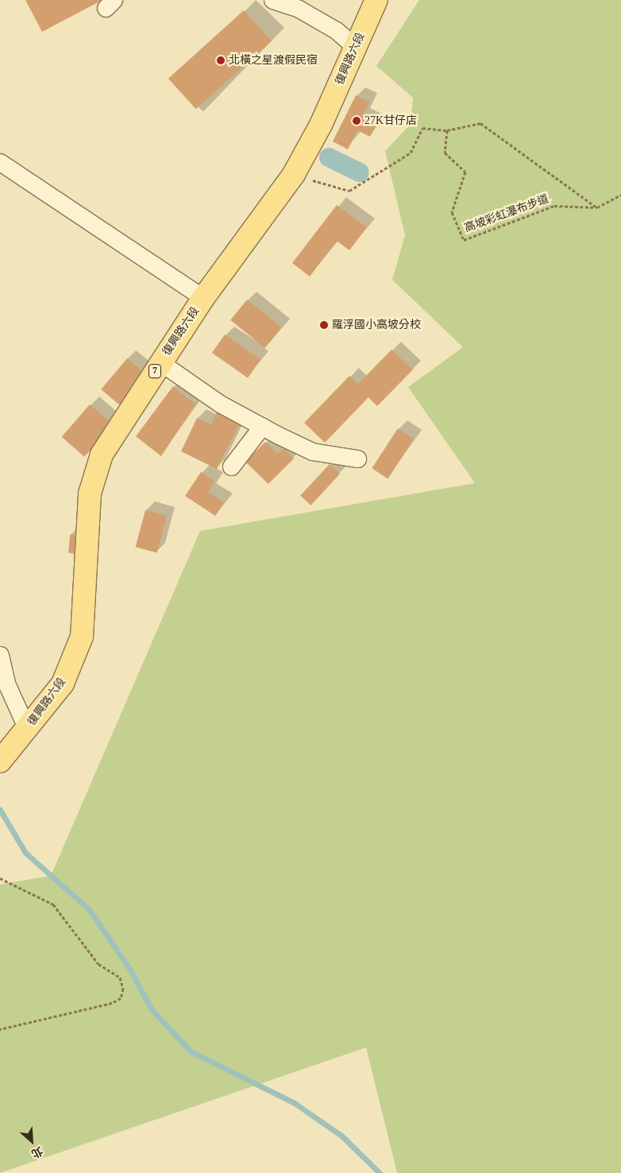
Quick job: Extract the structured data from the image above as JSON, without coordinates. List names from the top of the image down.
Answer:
{
  "streets": {
    "main road": ["復興路六段", "7"],
    "path": ["高坡彩虹瀑布步道"]
  },
  "places": ["北橫之星渡假民宿", "27K甘仔店", "羅浮國小高坡分校"],
  "north": "bottom right"
}
